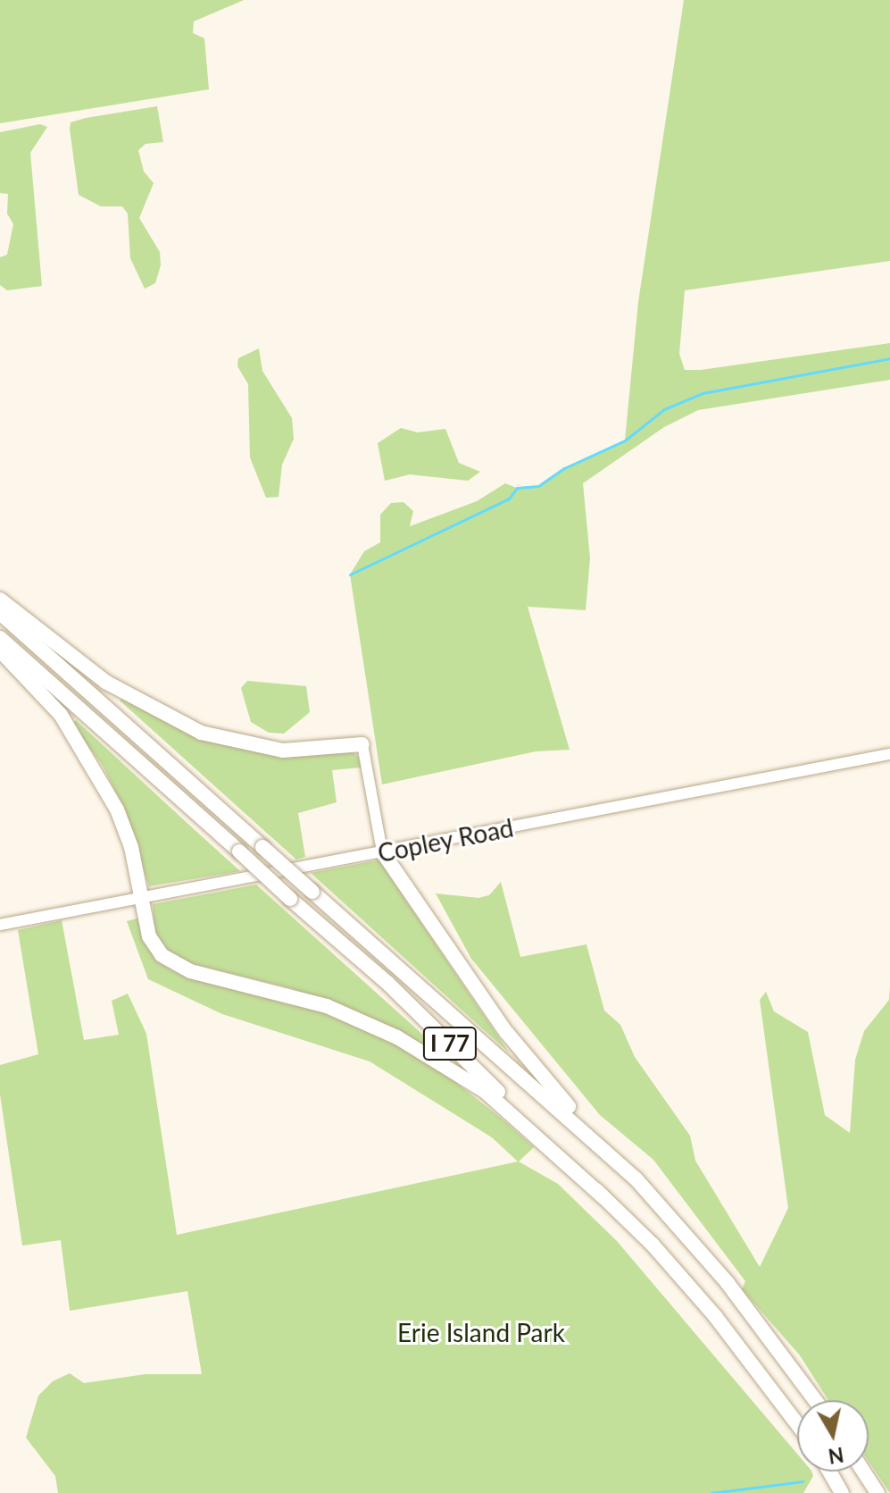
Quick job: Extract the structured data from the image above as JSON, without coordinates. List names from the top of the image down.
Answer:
{
  "streets": {
    "highway": ["I 77"],
    "main road": ["Copley Road"]
  },
  "parks": ["Erie Island Park"],
  "north": "bottom"
}
